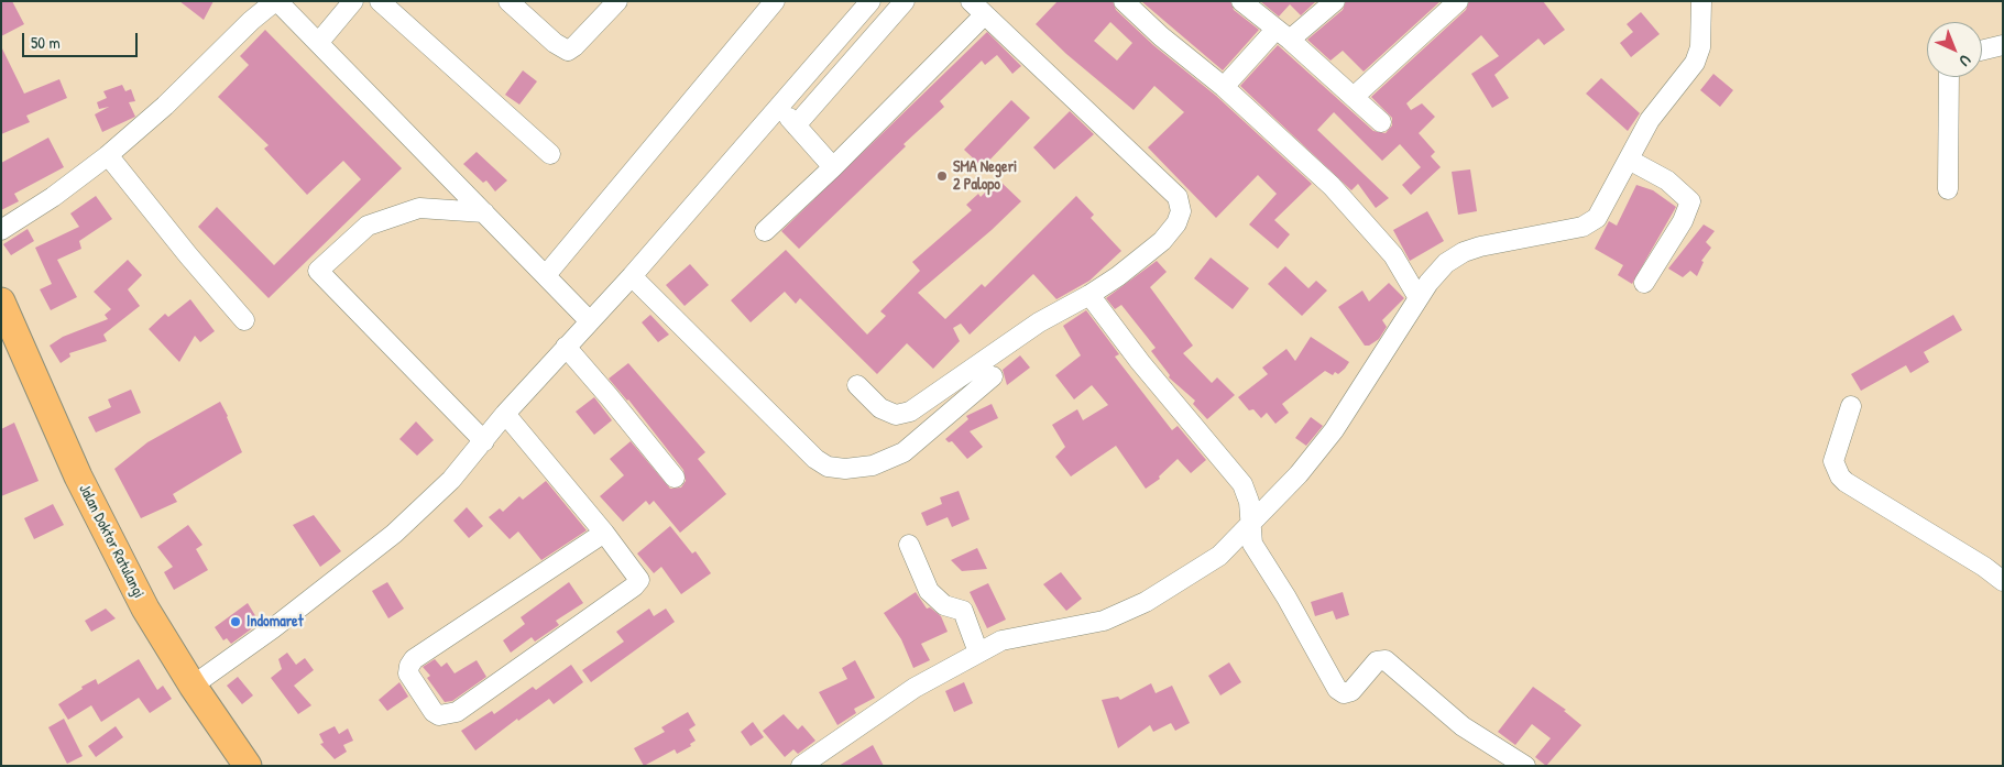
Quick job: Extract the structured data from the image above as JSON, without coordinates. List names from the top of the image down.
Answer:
{
  "streets": {
    "highway": ["Jalan Doktor Ratulangi"]
  },
  "places": ["SMA Negeri 2 Palopo", "Indomaret"],
  "scale_bar": "50 m",
  "north": "bottom right"
}
